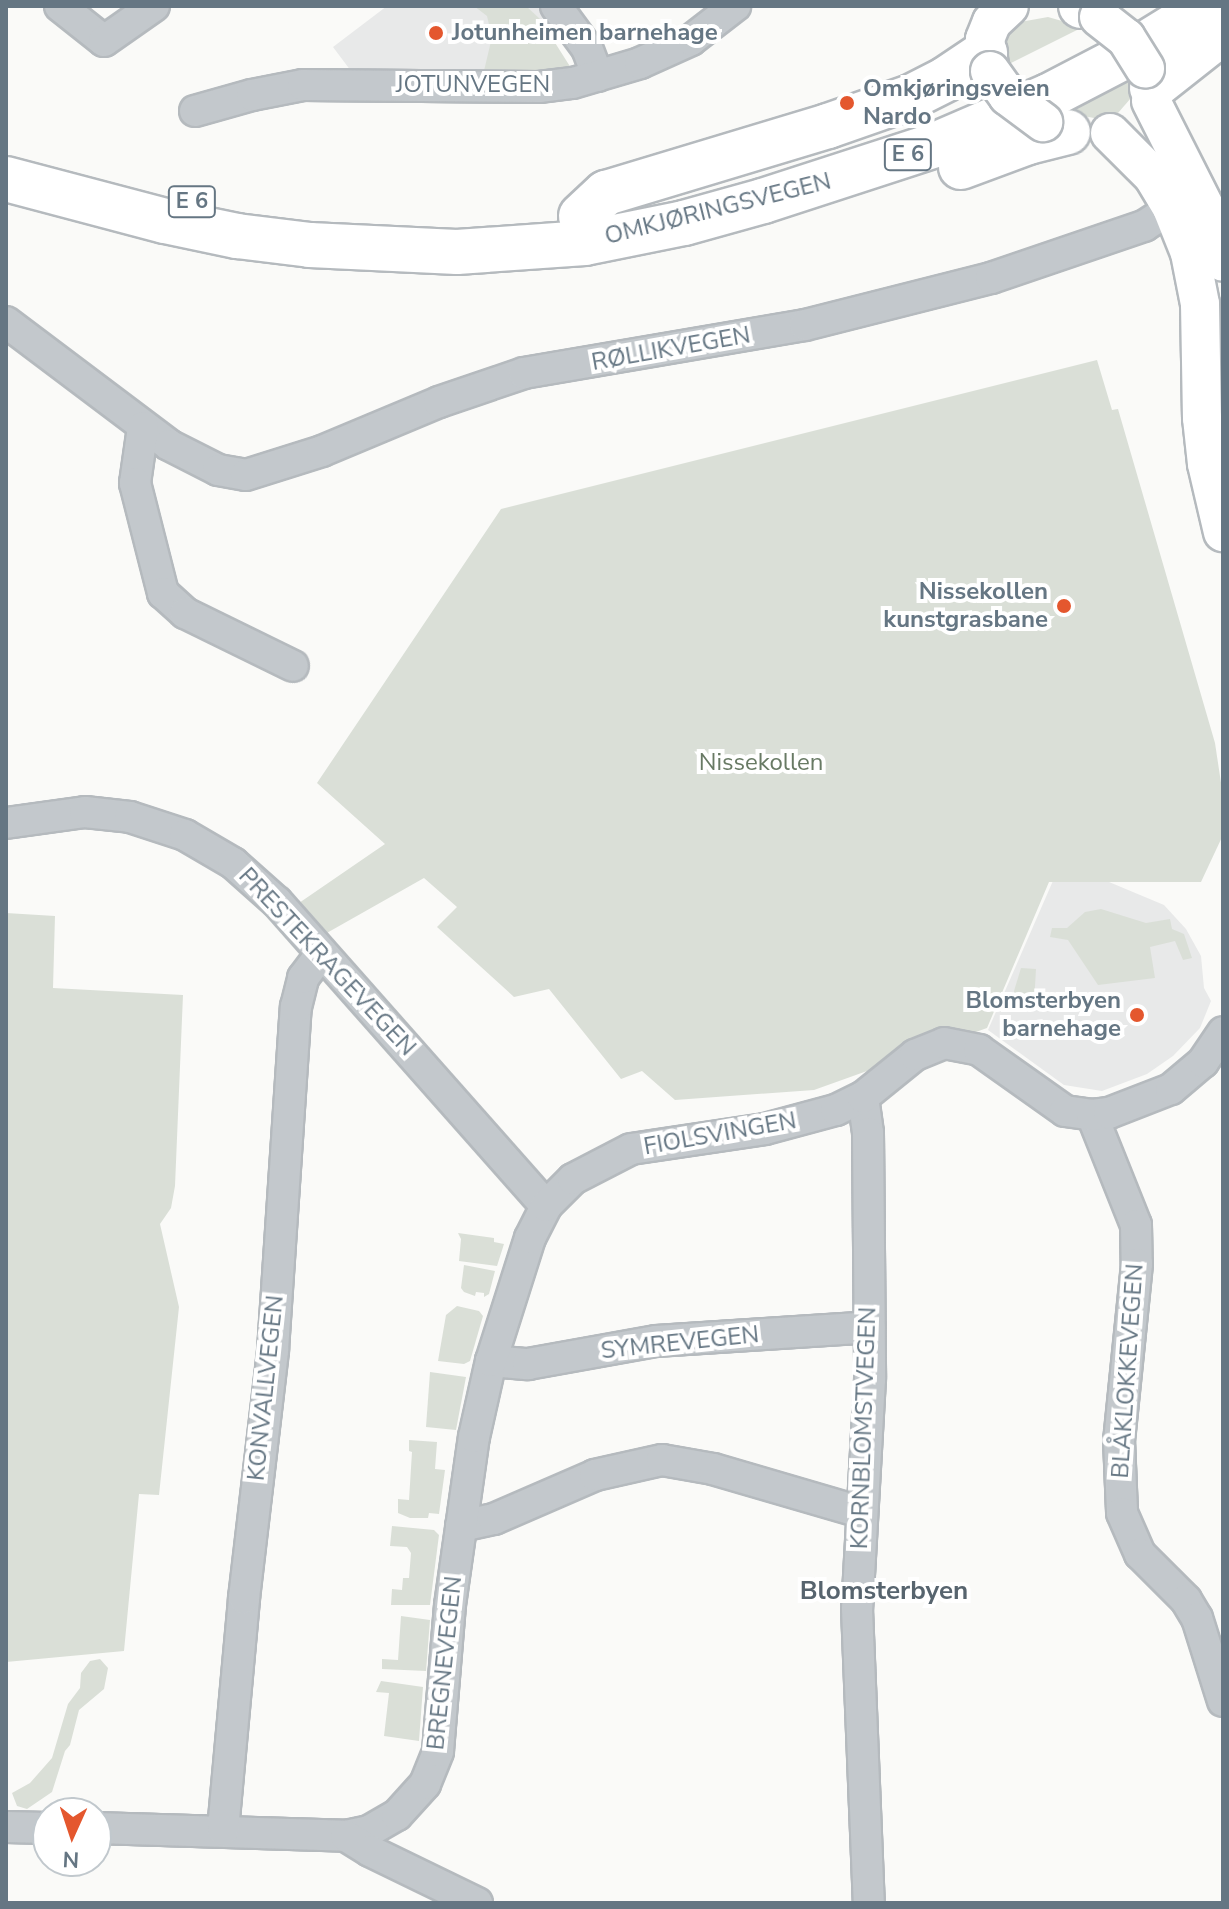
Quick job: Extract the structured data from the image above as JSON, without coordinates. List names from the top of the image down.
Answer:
{
  "streets": {
    "highway": ["E 6", "OMKJØRINGSVEGEN"],
    "street": [
      "JOTUNVEGEN",
      "RØLLIKVEGEN",
      "PRESTEKRAGEVEGEN",
      "FIOLSVINGEN",
      "SYMREVEGEN",
      "BLÅKLOKKEVEGEN",
      "KONVALLVEGEN",
      "KORNBLOMSTVEGEN",
      "BREGNEVEGEN"
    ]
  },
  "crossings": [
    ["E 6", "OMKJØRINGSVEGEN"],
    ["PRESTEKRAGEVEGEN", "FIOLSVINGEN"],
    ["PRESTEKRAGEVEGEN", "KONVALLVEGEN"],
    ["PRESTEKRAGEVEGEN", "BREGNEVEGEN"],
    ["FIOLSVINGEN", "BLÅKLOKKEVEGEN"],
    ["FIOLSVINGEN", "KORNBLOMSTVEGEN"],
    ["FIOLSVINGEN", "BREGNEVEGEN"],
    ["SYMREVEGEN", "KORNBLOMSTVEGEN"],
    ["SYMREVEGEN", "BREGNEVEGEN"],
    ["KONVALLVEGEN", "BREGNEVEGEN"]
  ],
  "districts": ["Blomsterbyen"],
  "parks": ["Nissekollen"],
  "places": [
    "Jotunheimen barnehage",
    "Omkjøringsveien Nardo",
    "Nissekollen kunstgrasbane",
    "Blomsterbyen barnehage"
  ],
  "north": "bottom"
}
